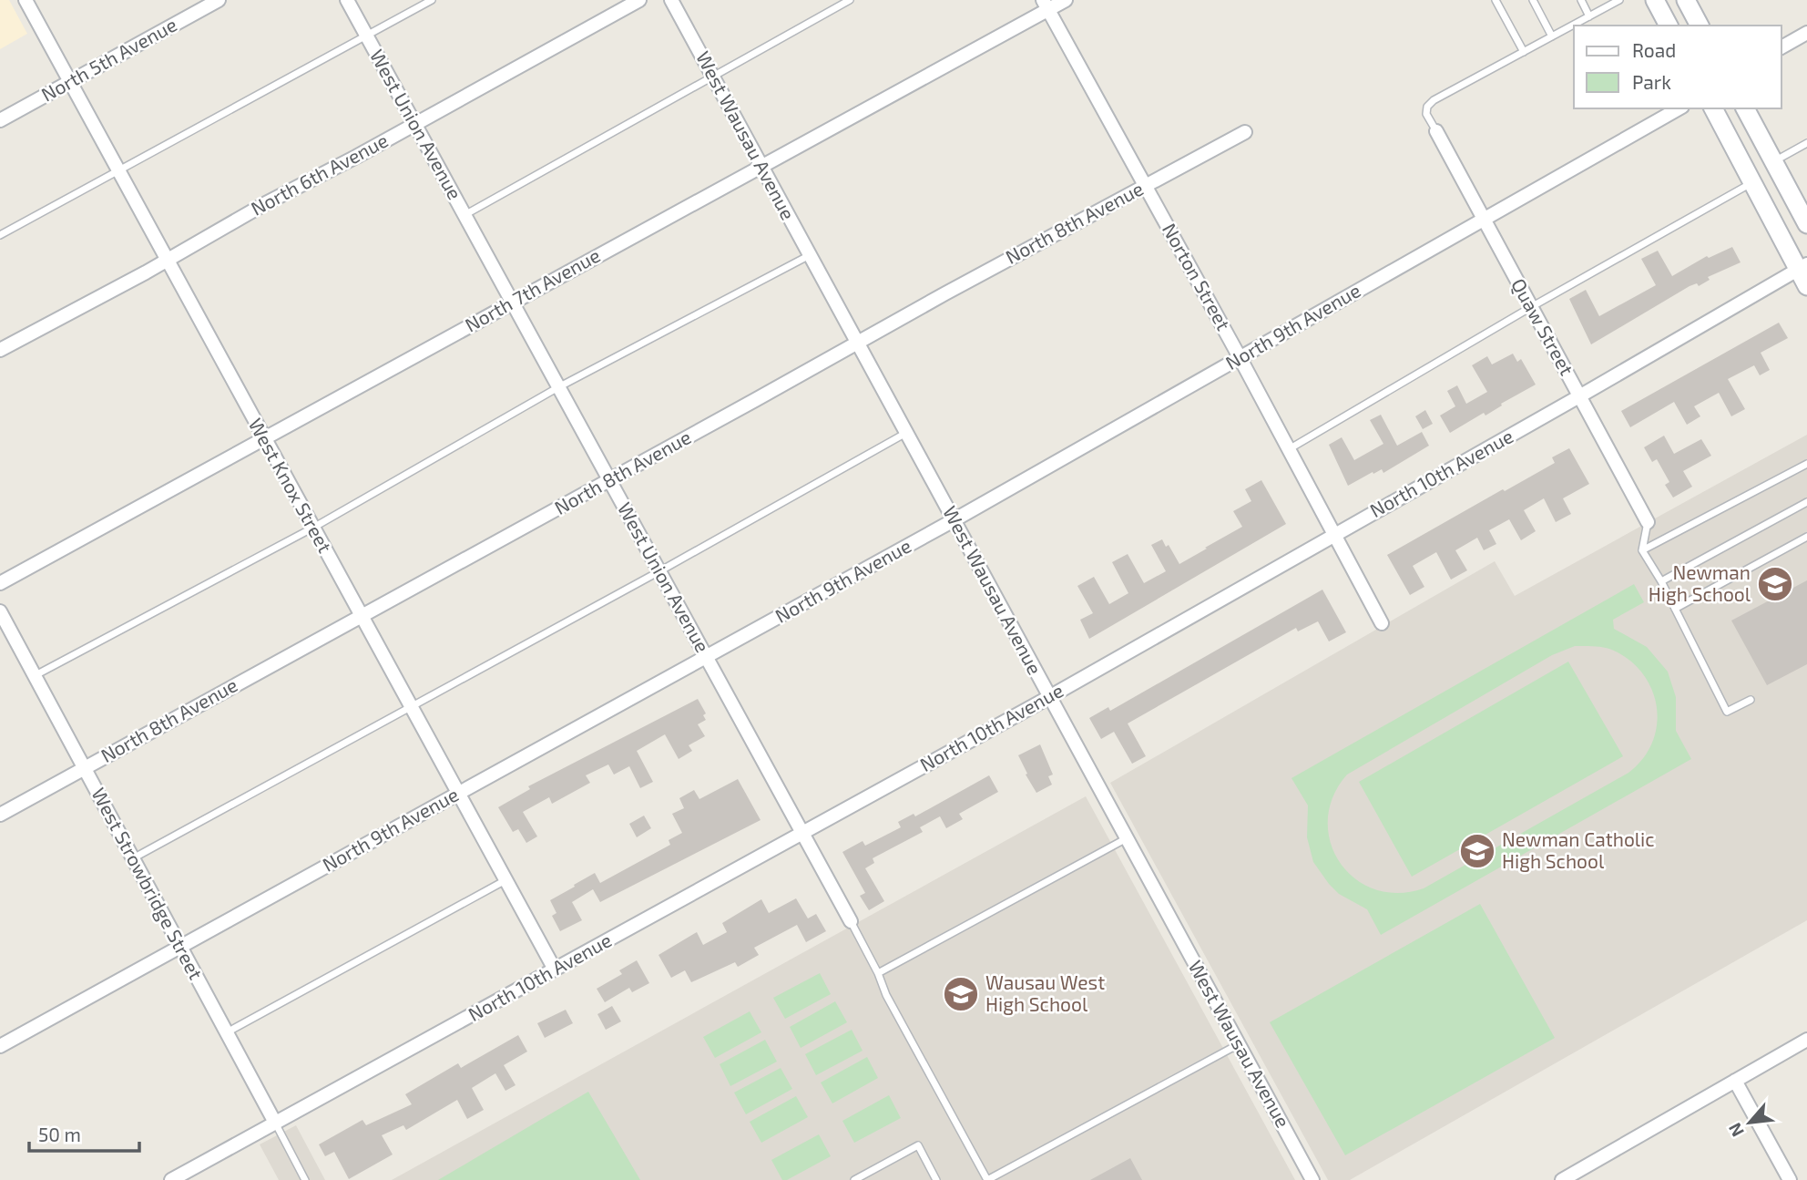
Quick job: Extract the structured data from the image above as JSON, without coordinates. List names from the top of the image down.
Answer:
{
  "streets": {
    "street": [
      "North 5th Avenue",
      "West Union Avenue",
      "West Wausau Avenue",
      "North 6th Avenue",
      "North 8th Avenue",
      "Norton Street",
      "North 7th Avenue",
      "North 9th Avenue",
      "Quaw Street",
      "North 10th Avenue",
      "West Knox Street",
      "West Strowbridge Street"
    ]
  },
  "crossings": [
    ["North 5th Avenue", "West Knox Street"],
    ["West Union Avenue", "North 6th Avenue"],
    ["West Union Avenue", "North 8th Avenue"],
    ["West Union Avenue", "North 7th Avenue"],
    ["West Union Avenue", "North 9th Avenue"],
    ["West Union Avenue", "North 10th Avenue"],
    ["West Wausau Avenue", "North 8th Avenue"],
    ["West Wausau Avenue", "North 7th Avenue"],
    ["West Wausau Avenue", "North 9th Avenue"],
    ["West Wausau Avenue", "North 10th Avenue"],
    ["North 6th Avenue", "West Knox Street"],
    ["North 8th Avenue", "Norton Street"],
    ["North 8th Avenue", "West Knox Street"],
    ["North 8th Avenue", "West Strowbridge Street"],
    ["Norton Street", "North 7th Avenue"],
    ["Norton Street", "North 9th Avenue"],
    ["Norton Street", "North 10th Avenue"],
    ["North 7th Avenue", "West Knox Street"],
    ["North 9th Avenue", "Quaw Street"],
    ["North 9th Avenue", "West Knox Street"],
    ["North 9th Avenue", "West Strowbridge Street"],
    ["Quaw Street", "North 10th Avenue"],
    ["North 10th Avenue", "West Knox Street"],
    ["North 10th Avenue", "West Strowbridge Street"]
  ],
  "places": {
    "school or university": ["Newman High School", "Newman Catholic High School", "Wausau West High School"]
  },
  "legend": ["Road", "Park"],
  "scale_bar": "50 m",
  "north": "bottom left"
}
